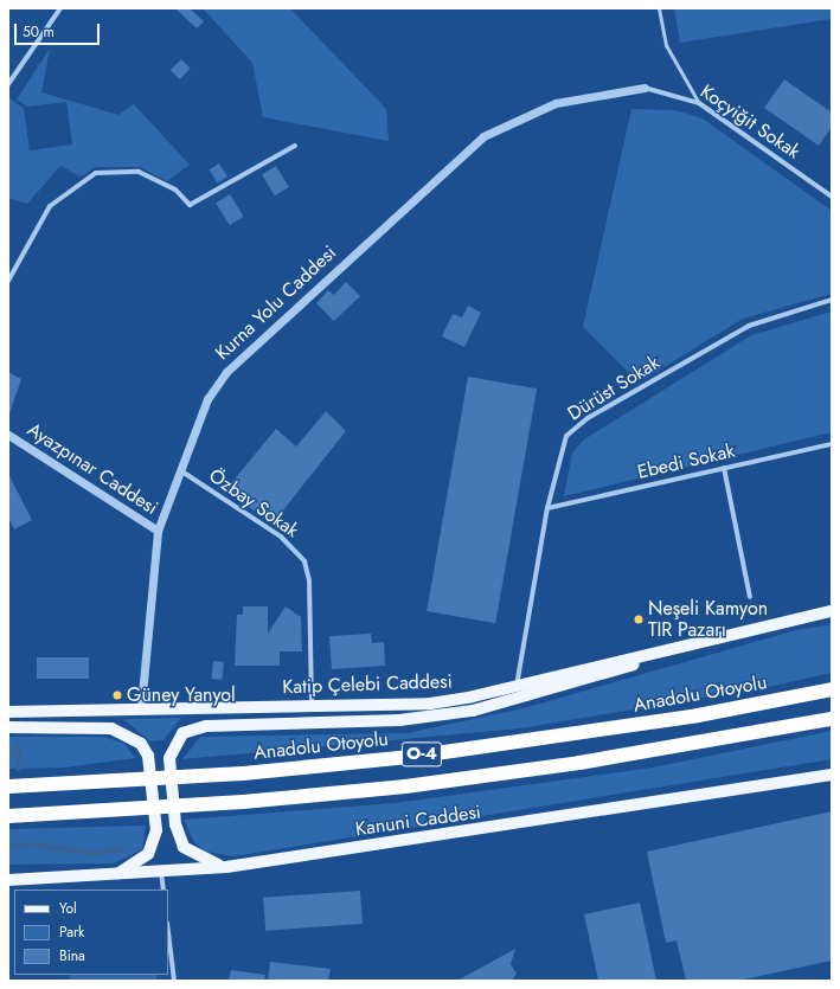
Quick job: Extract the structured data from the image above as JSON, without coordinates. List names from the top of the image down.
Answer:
{
  "streets": {
    "highway": ["Anadolu Otoyolu", "O-4"],
    "main road": ["Katip Çelebi Caddesi", "Kanuni Caddesi"],
    "street": [
      "Koçyiğit Sokak",
      "Kurna Yolu Caddesi",
      "Dürüst Sokak",
      "Ebedi Sokak",
      "Ayazpınar Caddesi",
      "Özbay Sokak"
    ]
  },
  "crossings": [
    ["Koçyiğit Sokak", "Kurna Yolu Caddesi"],
    ["Kurna Yolu Caddesi", "Ayazpınar Caddesi"],
    ["Kurna Yolu Caddesi", "Özbay Sokak"],
    ["Kurna Yolu Caddesi", "Katip Çelebi Caddesi"],
    ["Dürüst Sokak", "Ebedi Sokak"],
    ["Dürüst Sokak", "Katip Çelebi Caddesi"],
    ["Özbay Sokak", "Katip Çelebi Caddesi"]
  ],
  "places": ["Neşeli Kamyon TIR Pazarı", "Güney Yanyol"],
  "legend": ["Yol", "Park", "Bina"],
  "scale_bar": "50 m"
}
